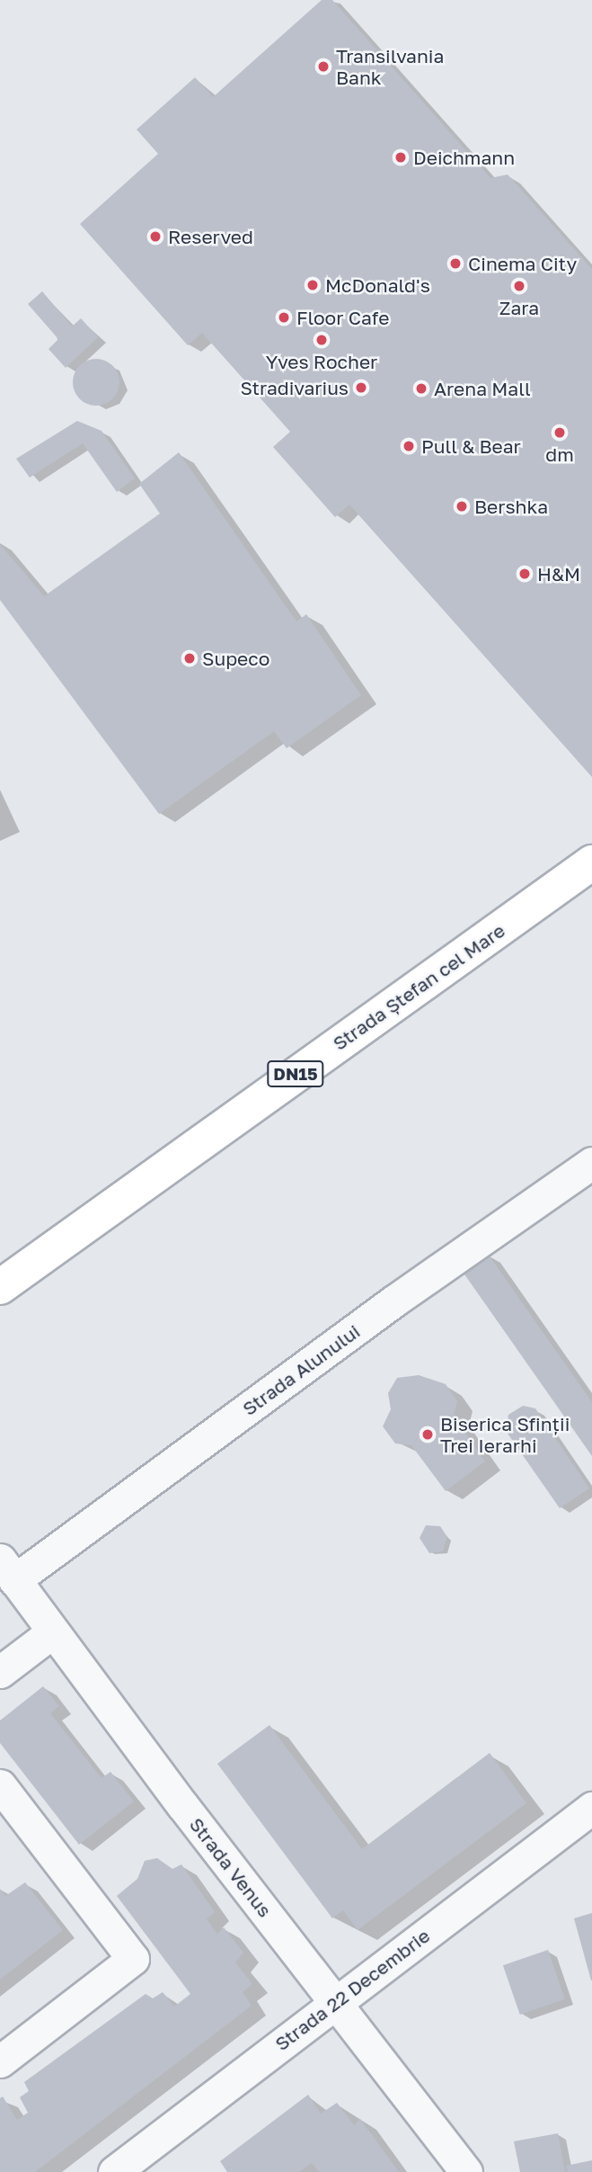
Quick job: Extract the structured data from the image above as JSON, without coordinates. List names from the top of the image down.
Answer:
{
  "streets": {
    "main road": ["Strada Ștefan cel Mare", "DN15"],
    "street": ["Strada Alunului", "Strada Venus", "Strada 22 Decembrie"]
  },
  "crossings": [
    ["Strada Alunului", "Strada Venus"],
    ["Strada Venus", "Strada 22 Decembrie"]
  ],
  "places": [
    "Transilvania Bank",
    "Deichmann",
    "Reserved",
    "Cinema City",
    "McDonald's",
    "Zara",
    "Floor Cafe",
    "Yves Rocher",
    "Stradivarius",
    "Arena Mall",
    "dm",
    "Pull & Bear",
    "Bershka",
    "H&M",
    "Supeco",
    "Biserica Sfinții Trei Ierarhi"
  ]
}
